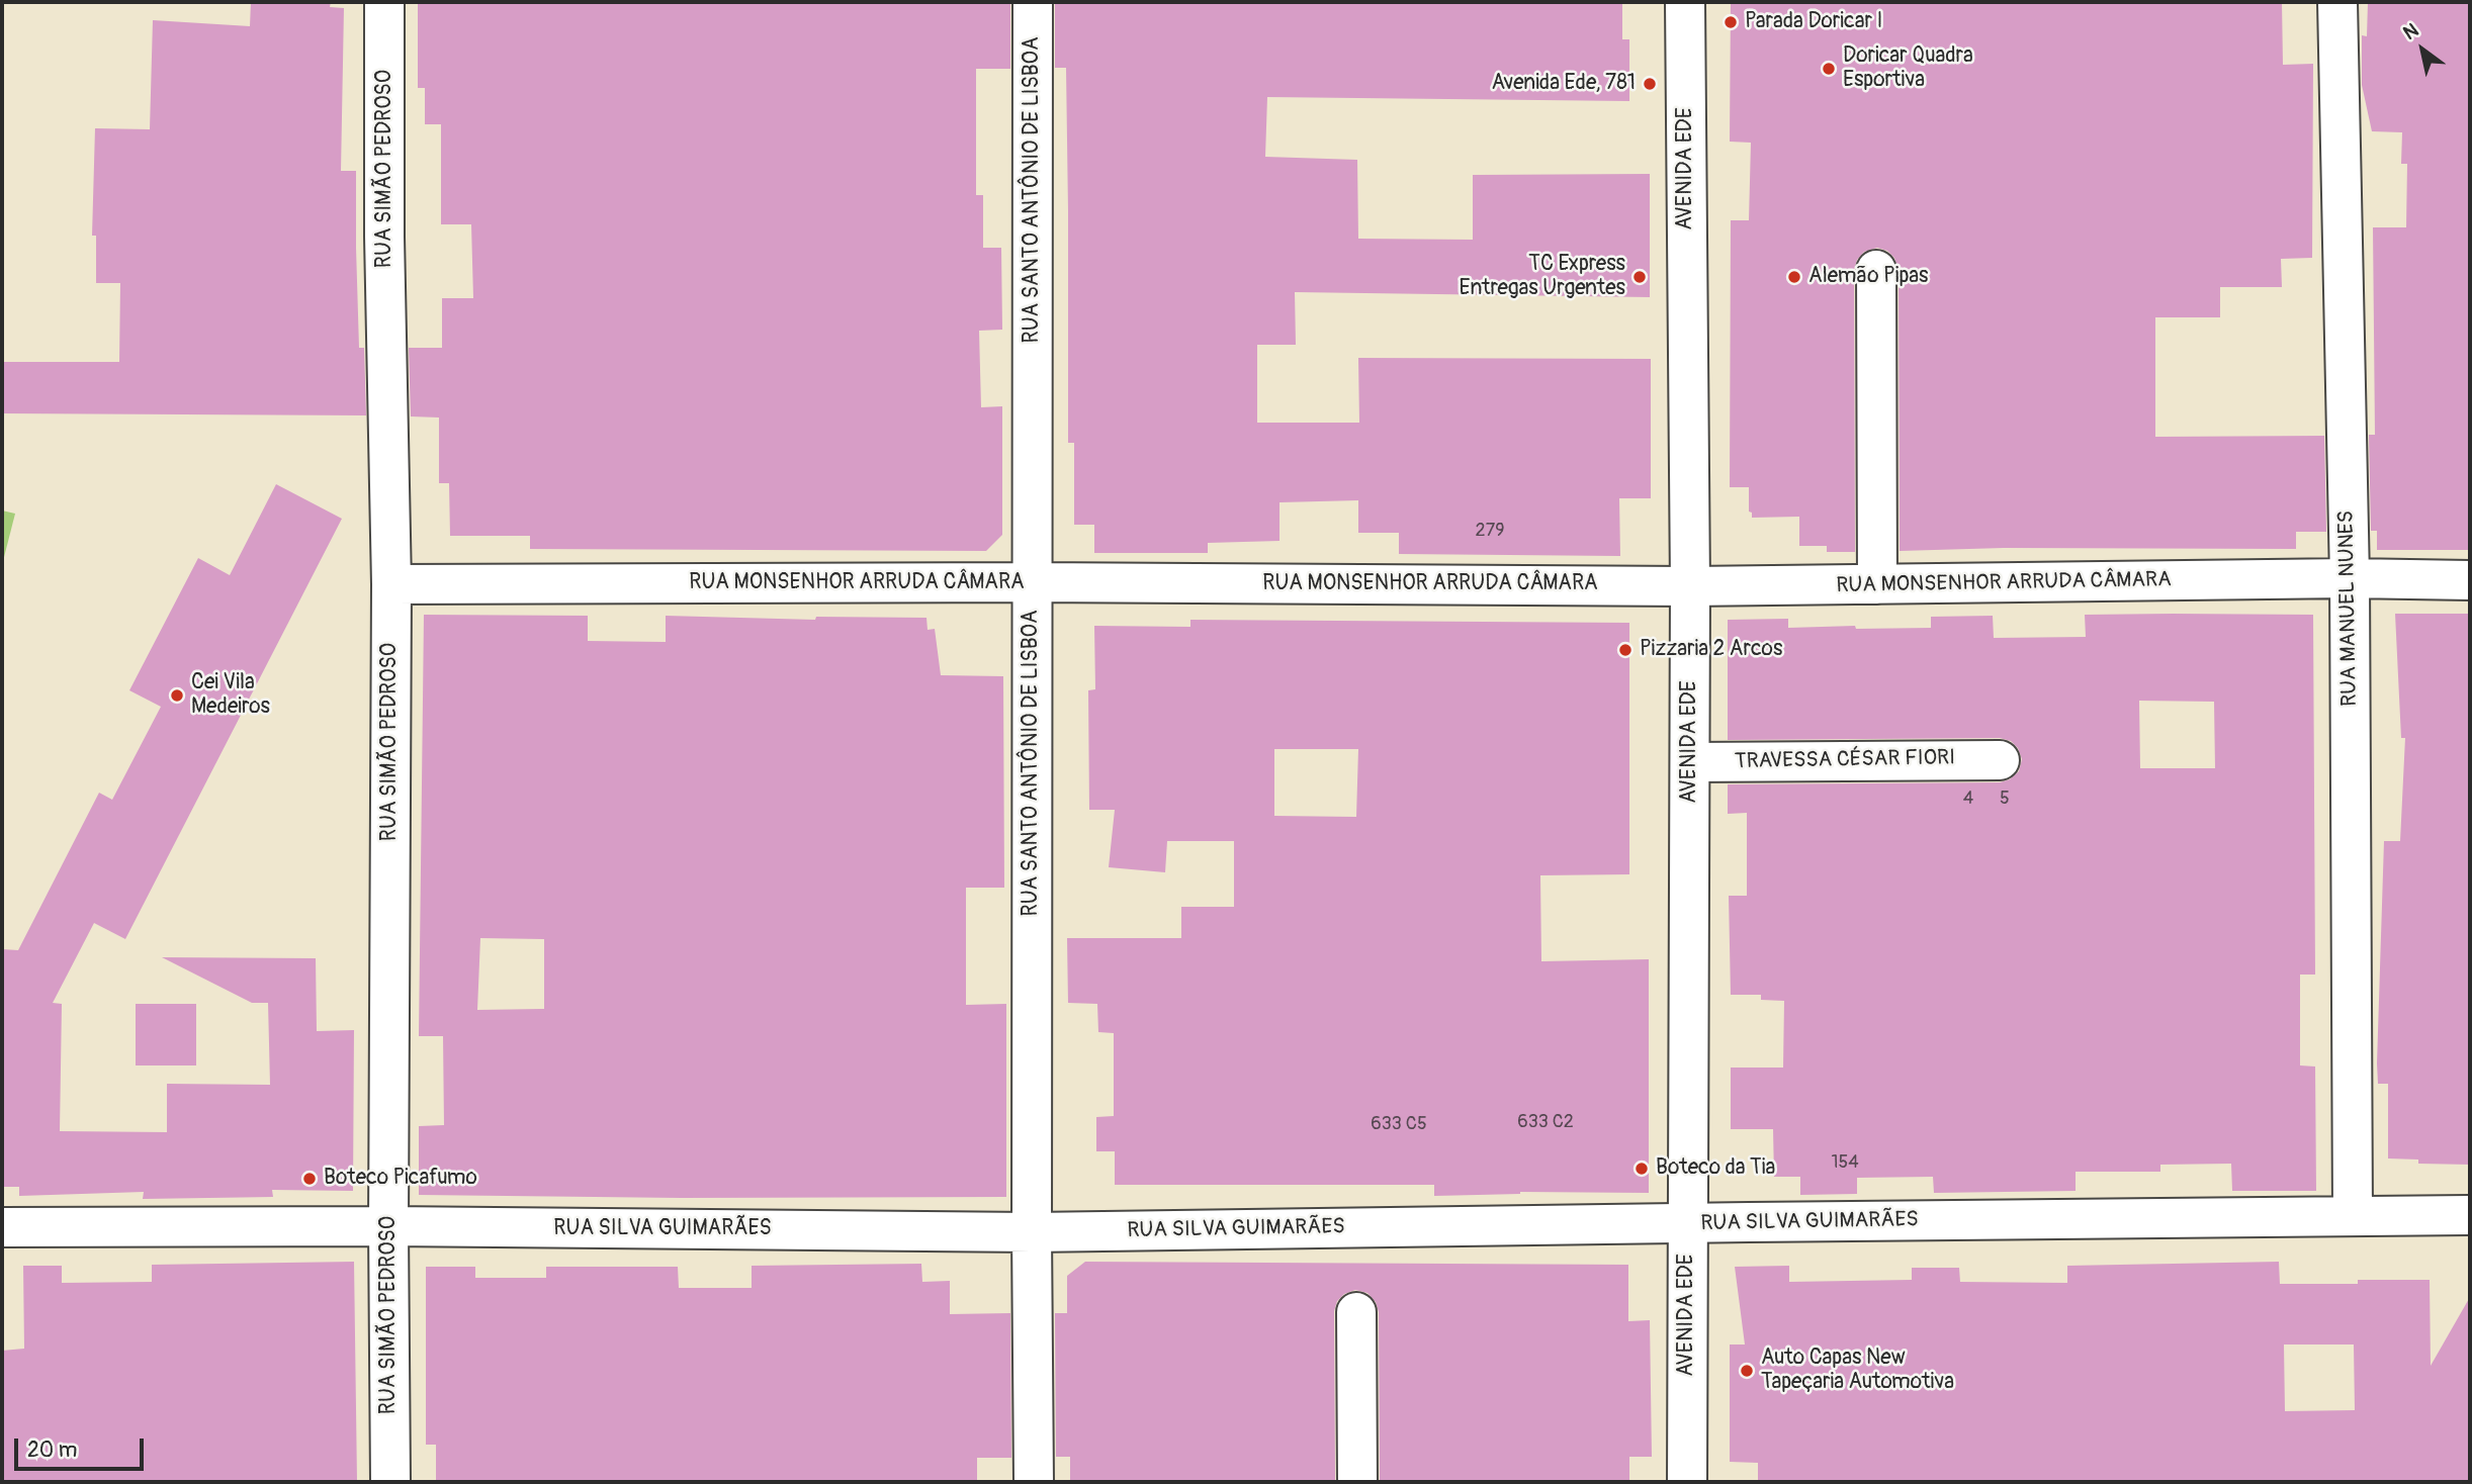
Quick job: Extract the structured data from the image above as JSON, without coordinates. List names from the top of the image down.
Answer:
{
  "streets": {
    "street": [
      "RUA SIMÃO PEDROSO",
      "AVENIDA EDE",
      "RUA SANTO ANTÔNIO DE LISBOA",
      "RUA MONSENHOR ARRUDA CÂMARA",
      "RUA MANUEL NUNES",
      "TRAVESSA CÉSAR FIORI",
      "RUA SILVA GUIMARÃES"
    ]
  },
  "crossings": [
    ["RUA SIMÃO PEDROSO", "RUA MONSENHOR ARRUDA CÂMARA"],
    ["RUA SIMÃO PEDROSO", "RUA SILVA GUIMARÃES"],
    ["AVENIDA EDE", "RUA MONSENHOR ARRUDA CÂMARA"],
    ["AVENIDA EDE", "TRAVESSA CÉSAR FIORI"],
    ["AVENIDA EDE", "RUA SILVA GUIMARÃES"],
    ["RUA SANTO ANTÔNIO DE LISBOA", "RUA MONSENHOR ARRUDA CÂMARA"],
    ["RUA SANTO ANTÔNIO DE LISBOA", "RUA SILVA GUIMARÃES"],
    ["RUA MONSENHOR ARRUDA CÂMARA", "RUA MANUEL NUNES"],
    ["RUA MANUEL NUNES", "RUA SILVA GUIMARÃES"]
  ],
  "places": [
    "Parada Doricar I",
    "Doricar Quadra Esportiva",
    "Avenida Ede, 781",
    "TC Express Entregas Urgentes",
    "Alemão Pipas",
    "Pizzaria 2 Arcos",
    "Cei Vila Medeiros",
    "Boteco da Tia",
    "Boteco Picafumo",
    "Auto Capas New Tapeçaria Automotiva"
  ],
  "house_numbers": [
    "279",
    "4",
    "5",
    "633 C2",
    "633 C5",
    "154"
  ],
  "scale_bar": "20 m",
  "north": "top left"
}
